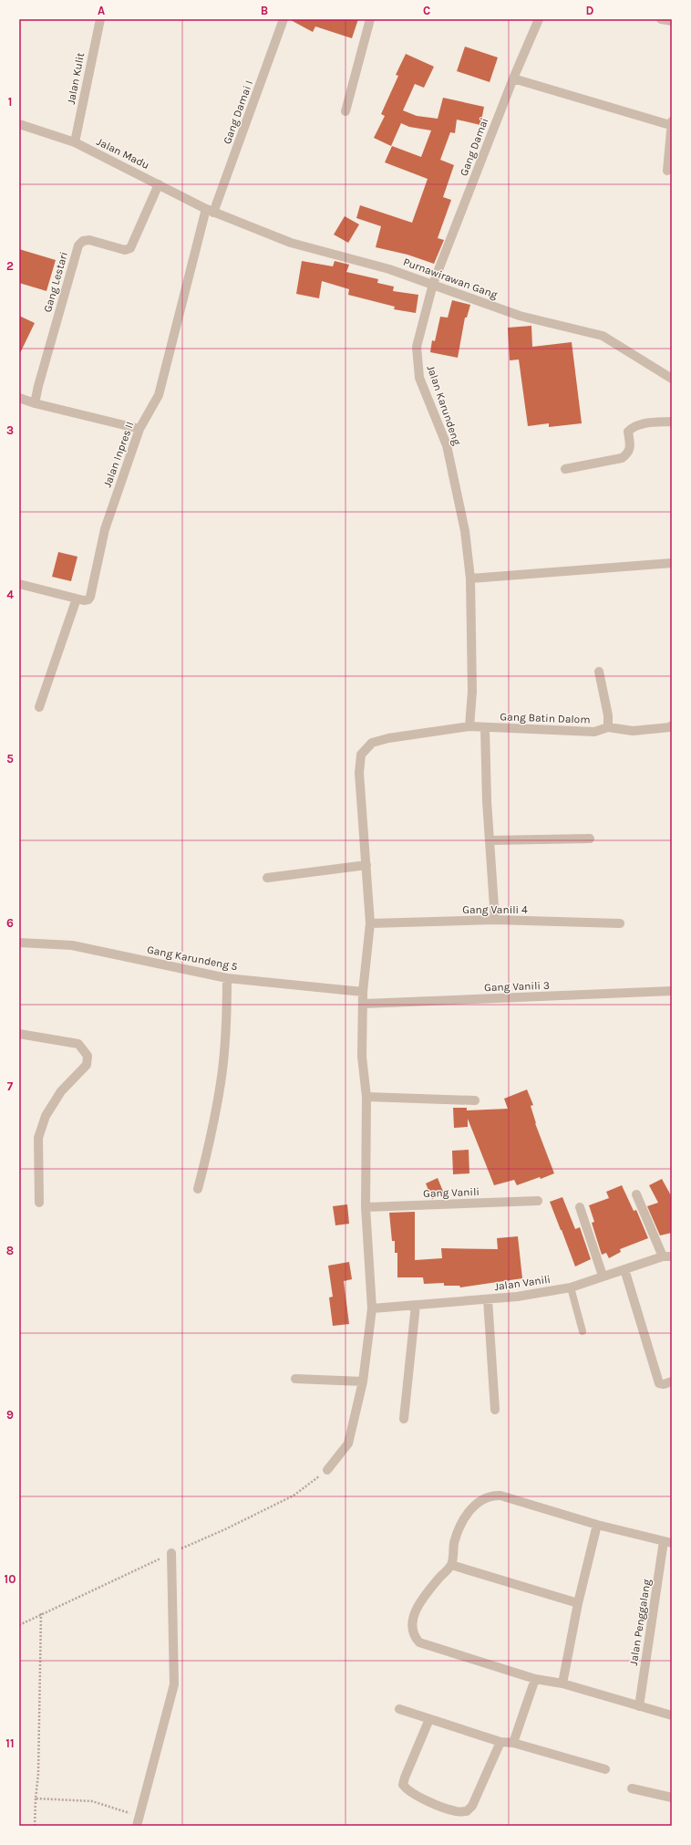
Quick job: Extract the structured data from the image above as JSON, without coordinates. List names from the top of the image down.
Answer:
{
  "streets": {
    "street": [
      "Jalan Kulit",
      "Gang Damai I",
      "Gang Damai",
      "Jalan Madu",
      "Purnawirawan Gang",
      "Gang Lestari",
      "Jalan Karundeng",
      "Jalan Inpres II",
      "Gang Batin Dalom",
      "Gang Vanili 4",
      "Gang Karundeng 5",
      "Gang Vanili 3",
      "Gang Vanili",
      "Jalan Vanili",
      "Jalan Penggalang"
    ]
  },
  "crossings": [
    ["Jalan Kulit", "Jalan Madu"],
    ["Gang Damai I", "Jalan Madu"],
    ["Gang Damai I", "Purnawirawan Gang"],
    ["Gang Damai I", "Jalan Inpres II"],
    ["Gang Damai", "Purnawirawan Gang"],
    ["Gang Damai", "Jalan Karundeng"],
    ["Jalan Madu", "Purnawirawan Gang"],
    ["Jalan Madu", "Gang Lestari"],
    ["Jalan Madu", "Jalan Inpres II"],
    ["Purnawirawan Gang", "Jalan Karundeng"],
    ["Purnawirawan Gang", "Jalan Inpres II"],
    ["Jalan Karundeng", "Gang Batin Dalom"],
    ["Gang Batin Dalom", "Gang Vanili 4"],
    ["Gang Batin Dalom", "Gang Karundeng 5"],
    ["Gang Batin Dalom", "Gang Vanili 3"],
    ["Gang Batin Dalom", "Gang Vanili"],
    ["Gang Batin Dalom", "Jalan Vanili"]
  ],
  "grid": {
    "columns": [
      "A",
      "B",
      "C",
      "D"
    ],
    "rows": [
      "1",
      "2",
      "3",
      "4",
      "5",
      "6",
      "7",
      "8",
      "9",
      "10",
      "11"
    ]
  }
}
